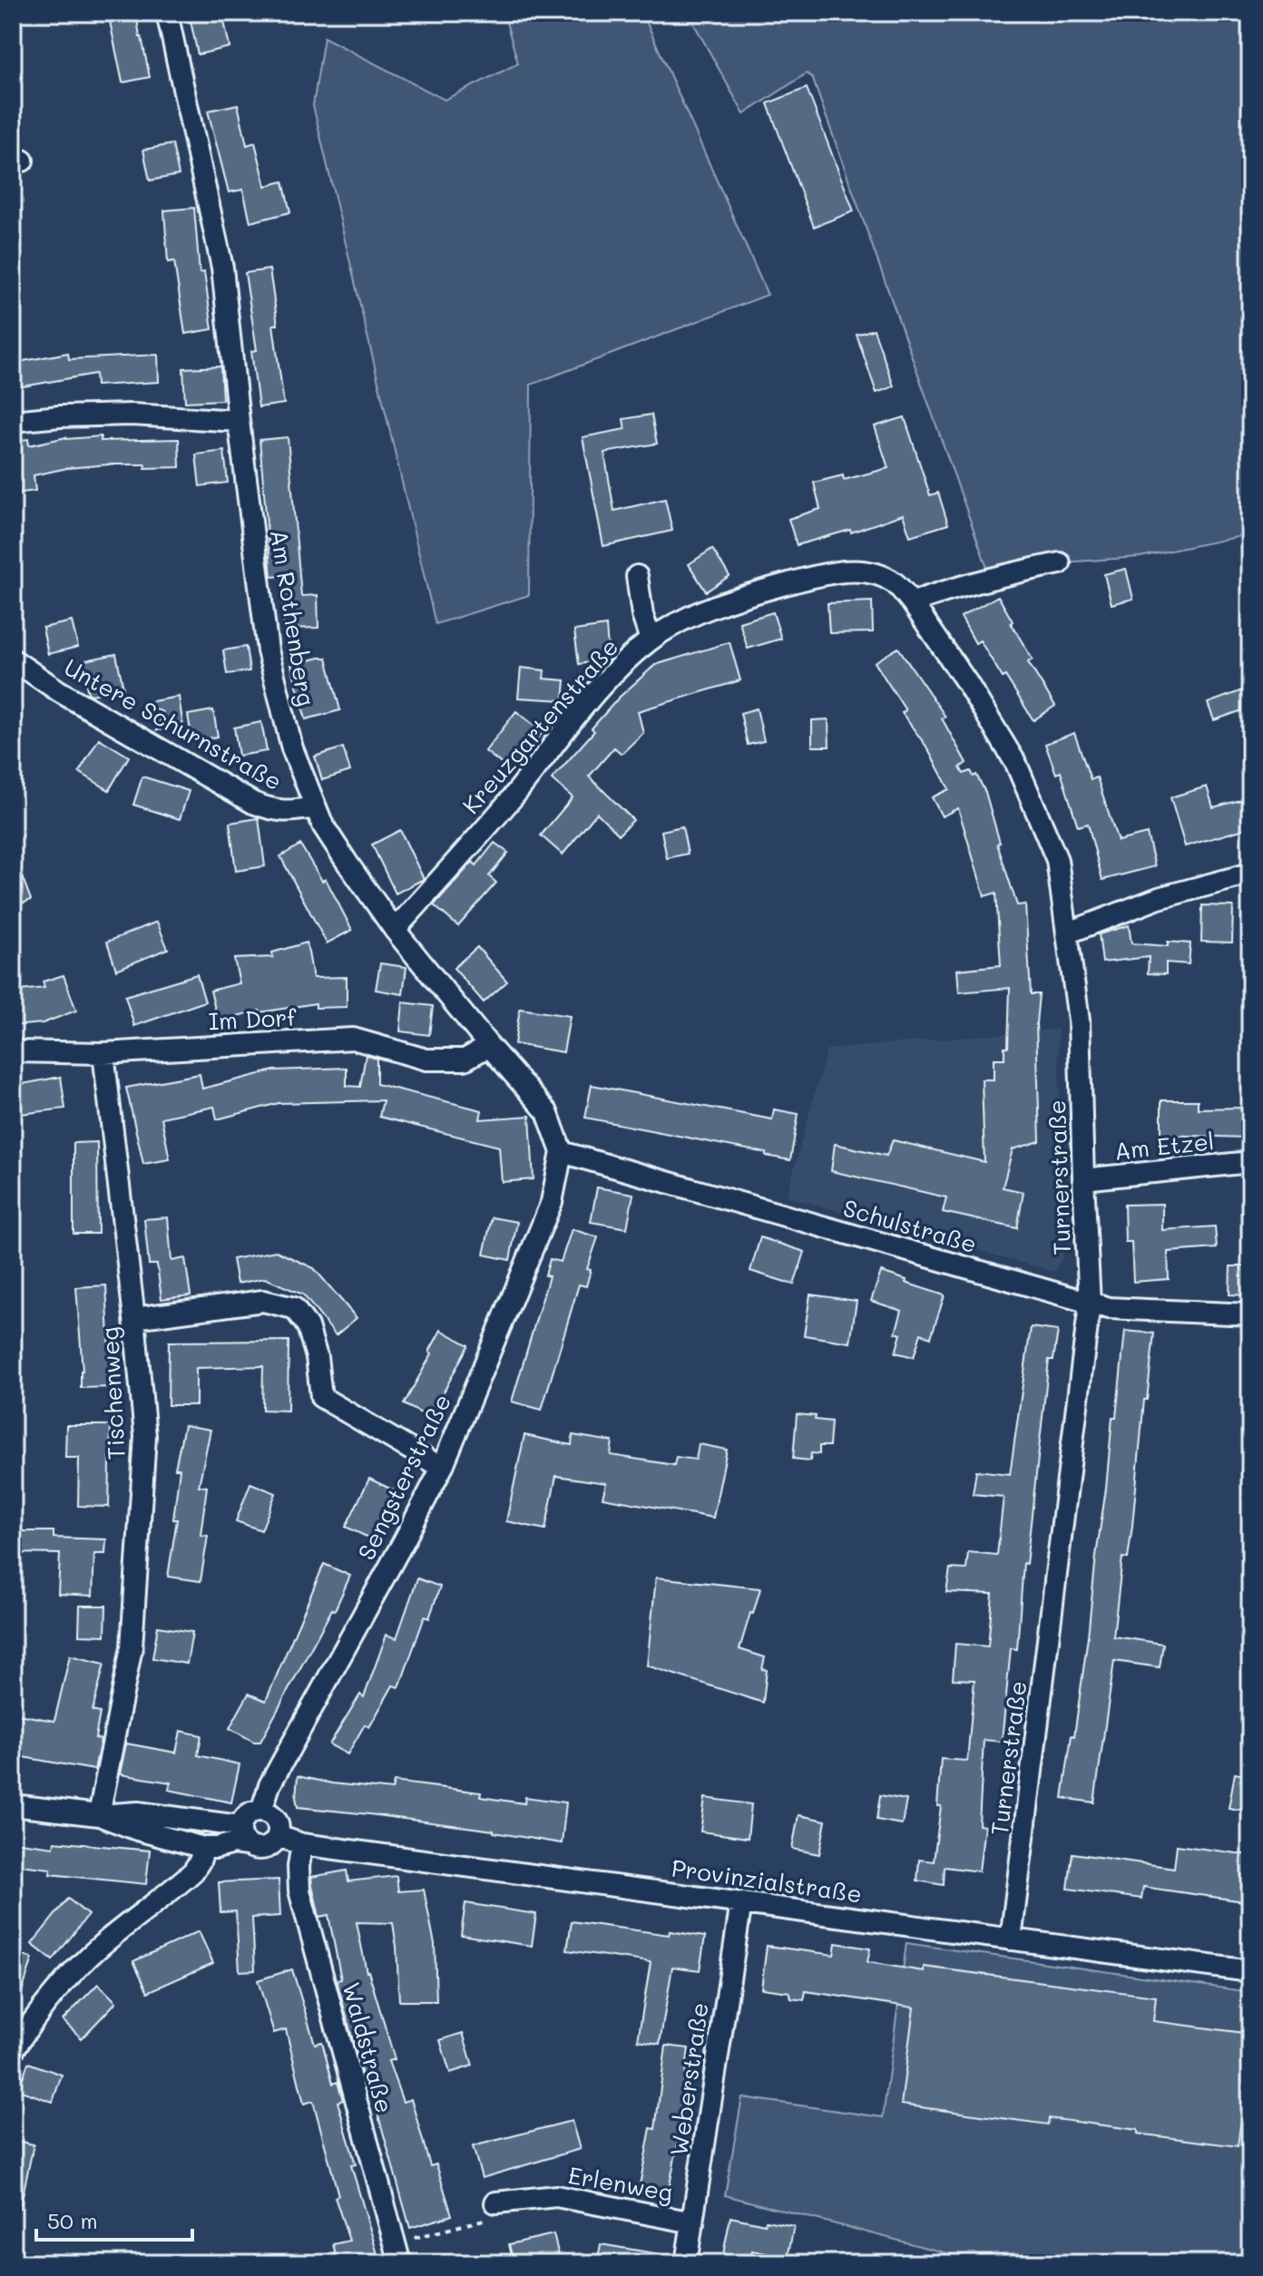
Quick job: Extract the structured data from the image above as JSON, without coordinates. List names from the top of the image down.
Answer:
{
  "streets": {
    "street": [
      "Am Rothenberg",
      "Untere Schurnstraße",
      "Kreuzgartenstraße",
      "Im Dorf",
      "Am Etzel",
      "Turnerstraße",
      "Schulstraße",
      "Tischenweg",
      "Sengsterstraße",
      "Provinzialstraße",
      "Waldstraße",
      "Weberstraße",
      "Erlenweg"
    ]
  },
  "crossings": [
    ["Am Rothenberg", "Untere Schurnstraße"],
    ["Am Rothenberg", "Kreuzgartenstraße"],
    ["Am Rothenberg", "Im Dorf"],
    ["Am Rothenberg", "Schulstraße"],
    ["Am Rothenberg", "Sengsterstraße"],
    ["Kreuzgartenstraße", "Turnerstraße"],
    ["Im Dorf", "Tischenweg"],
    ["Am Etzel", "Turnerstraße"],
    ["Turnerstraße", "Schulstraße"],
    ["Turnerstraße", "Provinzialstraße"],
    ["Schulstraße", "Sengsterstraße"],
    ["Sengsterstraße", "Provinzialstraße"],
    ["Provinzialstraße", "Waldstraße"],
    ["Provinzialstraße", "Weberstraße"],
    ["Weberstraße", "Erlenweg"]
  ],
  "scale_bar": "50 m"
}
